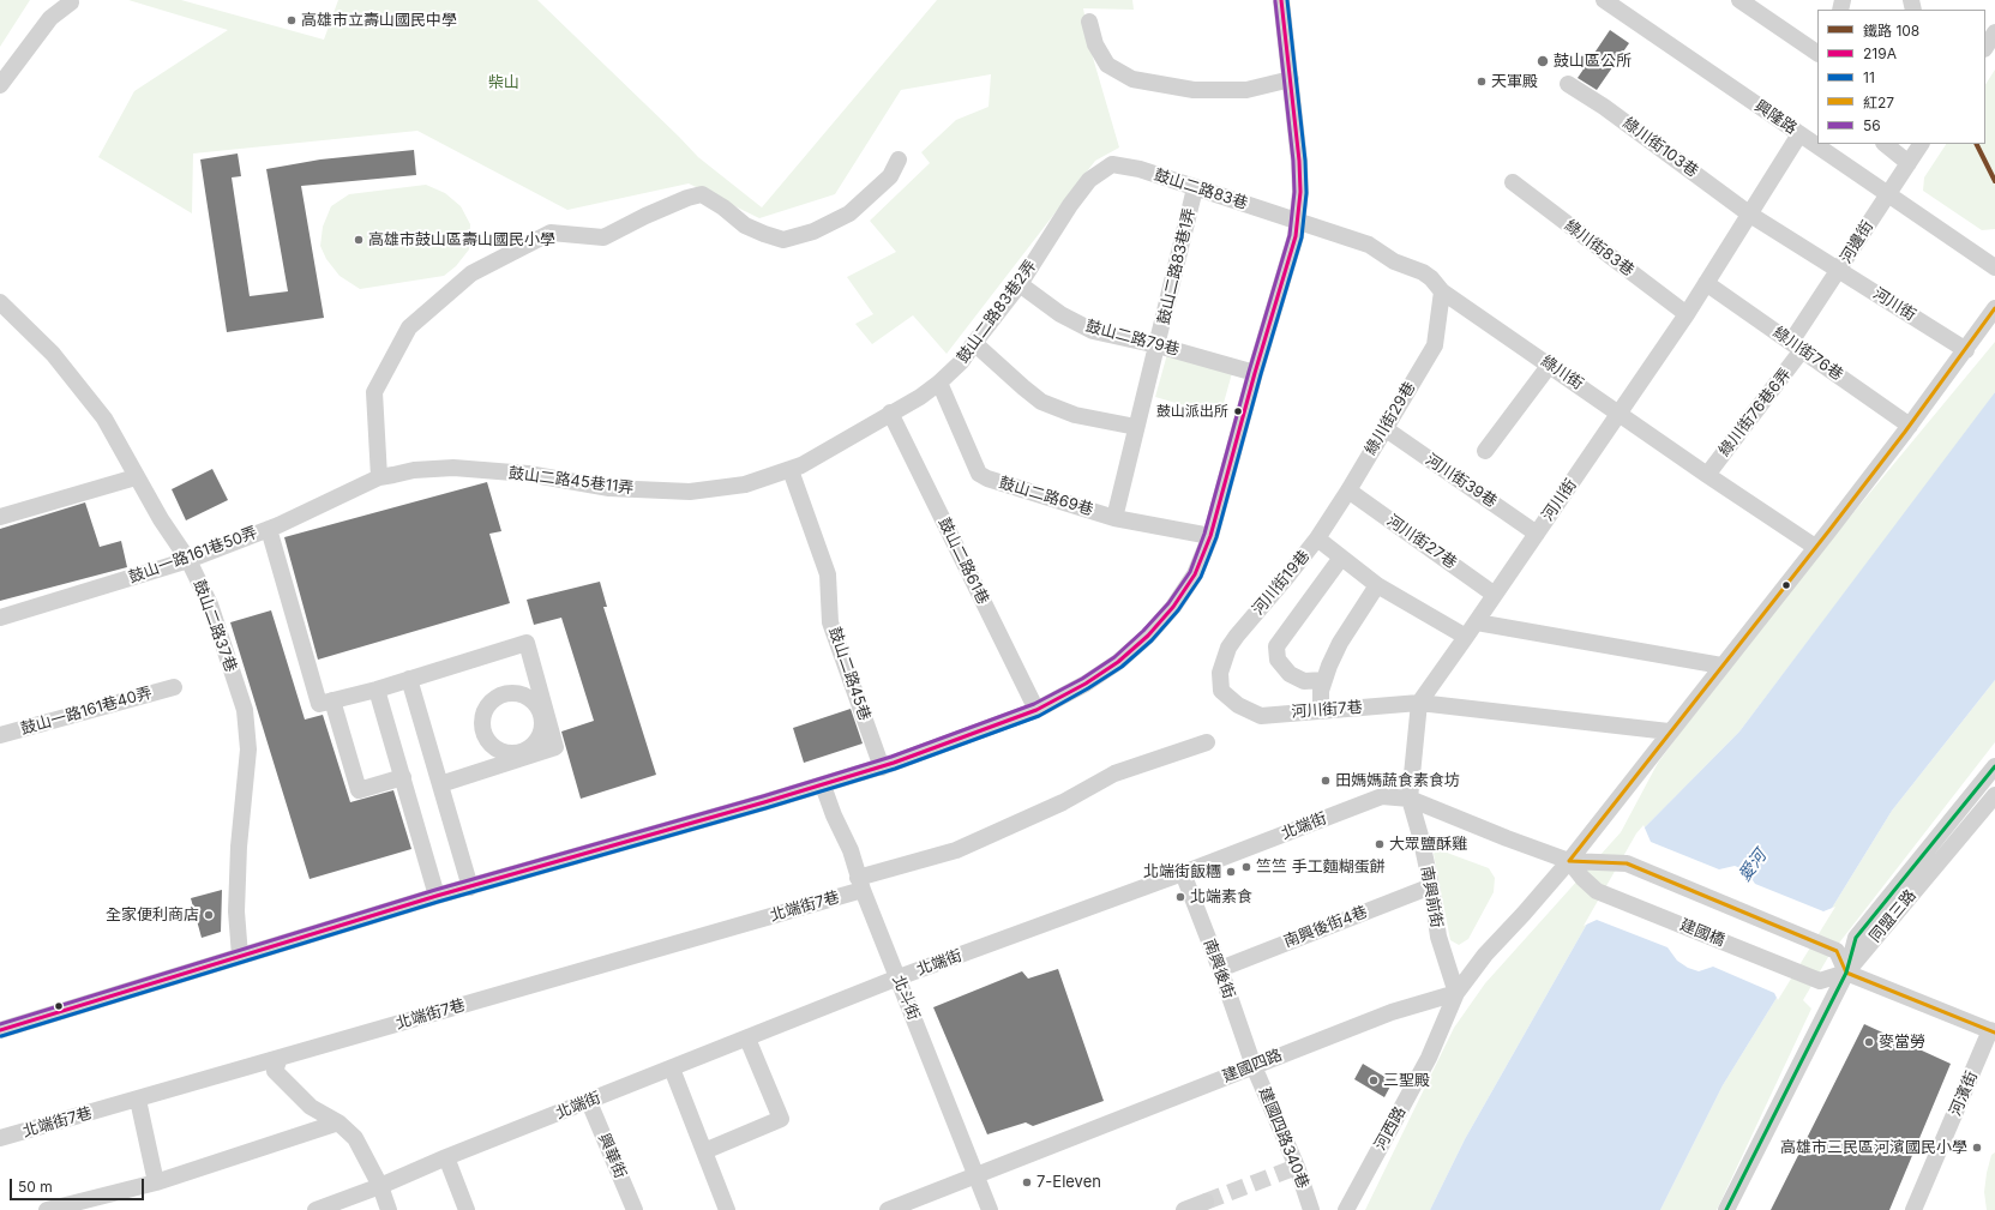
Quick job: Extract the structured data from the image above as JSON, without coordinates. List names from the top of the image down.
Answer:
{
  "streets": {
    "street": [
      "興隆路",
      "綠川街103巷",
      "鼓山二路83巷",
      "河邊街",
      "綠川街83巷",
      "鼓山二路83巷1弄",
      "河川街",
      "鼓山二路83巷2弄",
      "鼓山二路79巷",
      "綠川街76巷",
      "綠川街",
      "綠川街76巷6弄",
      "綠川街29巷",
      "鼓山二路45巷11弄",
      "河川街39巷",
      "鼓山二路69巷",
      "河川街27巷",
      "鼓山一路161巷50弄",
      "鼓山二路61巷",
      "河川街19巷",
      "鼓山二路37巷",
      "鼓山二路45巷",
      "河川街7巷",
      "鼓山一路161巷40弄",
      "北端街",
      "南興前街",
      "北端街7巷",
      "同盟三路",
      "南興後街4巷",
      "建國橋",
      "南興後街",
      "北斗街",
      "建國四路",
      "河濱街",
      "河西路",
      "建國四路340巷",
      "興華街"
    ]
  },
  "crossings": [
    ["興隆路", "河邊街"],
    ["興隆路", "河川街"],
    ["綠川街103巷", "河川街"],
    ["鼓山二路83巷", "鼓山二路83巷1弄"],
    ["鼓山二路83巷", "鼓山二路83巷2弄"],
    ["鼓山二路83巷", "綠川街"],
    ["河邊街", "河川街"],
    ["河邊街", "綠川街76巷"],
    ["河邊街", "綠川街76巷6弄"],
    ["綠川街83巷", "河川街"],
    ["鼓山二路83巷1弄", "鼓山二路79巷"],
    ["鼓山二路83巷1弄", "鼓山二路69巷"],
    ["河川街", "綠川街76巷"],
    ["河川街", "綠川街"],
    ["河川街", "河川街39巷"],
    ["河川街", "河川街27巷"],
    ["河川街", "河川街19巷"],
    ["河川街", "河川街7巷"],
    ["河川街", "北端街"],
    ["河川街", "南興前街"],
    ["鼓山二路83巷2弄", "鼓山二路79巷"],
    ["鼓山二路83巷2弄", "鼓山二路45巷11弄"],
    ["鼓山二路83巷2弄", "鼓山二路69巷"],
    ["鼓山二路83巷2弄", "鼓山二路61巷"],
    ["鼓山二路83巷2弄", "鼓山二路45巷"],
    ["綠川街76巷", "綠川街76巷6弄"],
    ["綠川街", "綠川街76巷6弄"],
    ["綠川街", "綠川街29巷"],
    ["綠川街29巷", "河川街39巷"],
    ["綠川街29巷", "河川街27巷"],
    ["綠川街29巷", "河川街19巷"],
    ["鼓山二路45巷11弄", "鼓山一路161巷50弄"],
    ["鼓山二路45巷11弄", "鼓山二路45巷"],
    ["鼓山一路161巷50弄", "鼓山二路37巷"],
    ["河川街19巷", "河川街7巷"],
    ["北端街", "南興前街"],
    ["北端街", "建國橋"],
    ["北端街", "南興後街"],
    ["北端街", "北斗街"],
    ["北端街", "興華街"],
    ["南興前街", "南興後街4巷"],
    ["南興前街", "建國四路"],
    ["南興前街", "河西路"],
    ["北端街7巷", "北斗街"],
    ["同盟三路", "建國橋"],
    ["南興後街4巷", "南興後街"],
    ["南興後街", "建國四路"],
    ["南興後街", "建國四路340巷"],
    ["北斗街", "建國四路"],
    ["建國四路", "河西路"],
    ["建國四路", "建國四路340巷"]
  ],
  "water": ["愛河"],
  "parks": ["柴山"],
  "places": [
    "高雄市立壽山國民中學",
    "鼓山區公所",
    "天軍殿",
    "高雄市鼓山區壽山國民小學",
    "鼓山派出所",
    "田媽媽蔬食素食坊",
    "大眾鹽酥雞",
    "竺竺 手工麵糊蛋餅",
    "北端街飯糰",
    "北端素食",
    "全家便利商店",
    "麥當勞",
    "三聖殿",
    "高雄市三民區河濱國民小學",
    "7-Eleven"
  ],
  "lines": [
    "transit line 219A",
    "transit line 11",
    "transit line 56",
    "rail line 108",
    "transit line 紅27"
  ],
  "legend": [
    "鐵路 108",
    "219A",
    "11",
    "紅27",
    "56"
  ],
  "scale_bar": "50 m"
}
